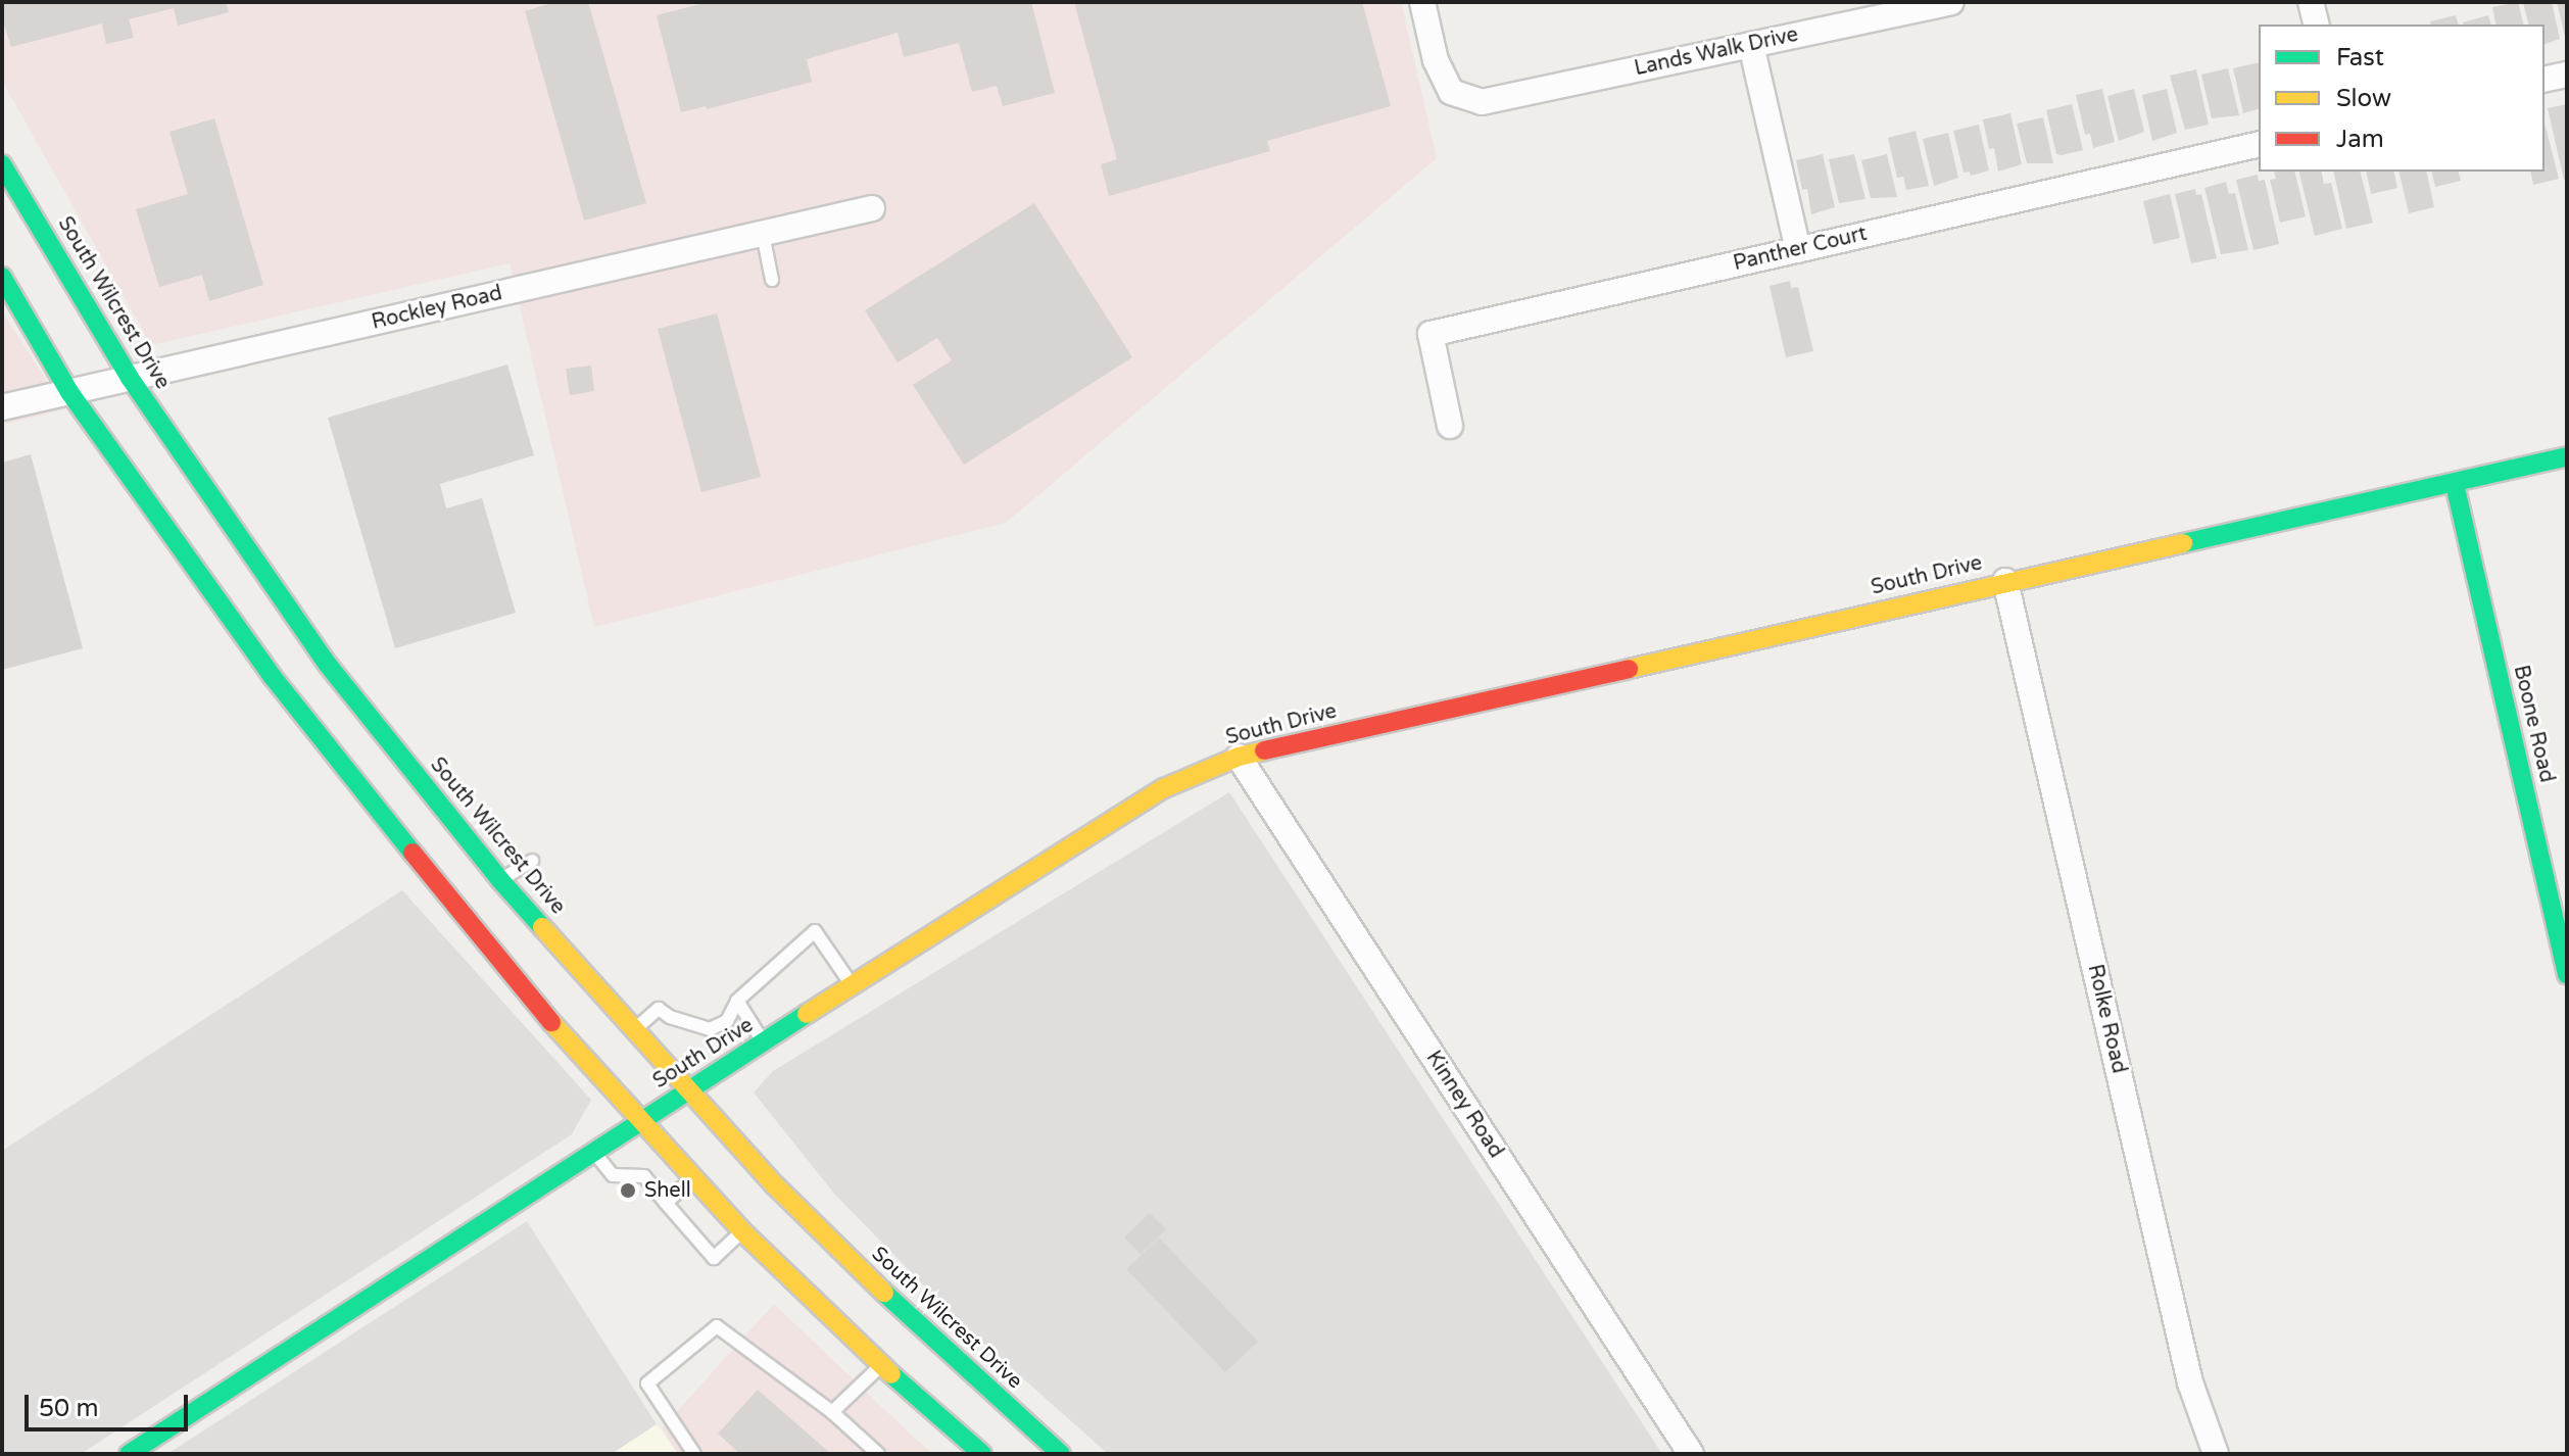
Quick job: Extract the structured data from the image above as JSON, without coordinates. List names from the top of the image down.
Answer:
{
  "streets": {
    "main road": ["South Wilcrest Drive", "South Drive", "Boone Road"],
    "street": [
      "Lands Walk Drive",
      "Panther Court",
      "Rockley Road",
      "Rolke Road",
      "Kinney Road"
    ]
  },
  "crossings": [
    ["South Wilcrest Drive", "Rockley Road"],
    ["South Wilcrest Drive", "South Drive"],
    ["South Drive", "Boone Road"],
    ["South Drive", "Rolke Road"],
    ["South Drive", "Kinney Road"]
  ],
  "places": ["Shell"],
  "legend": ["Fast", "Slow", "Jam"],
  "scale_bar": "50 m"
}
